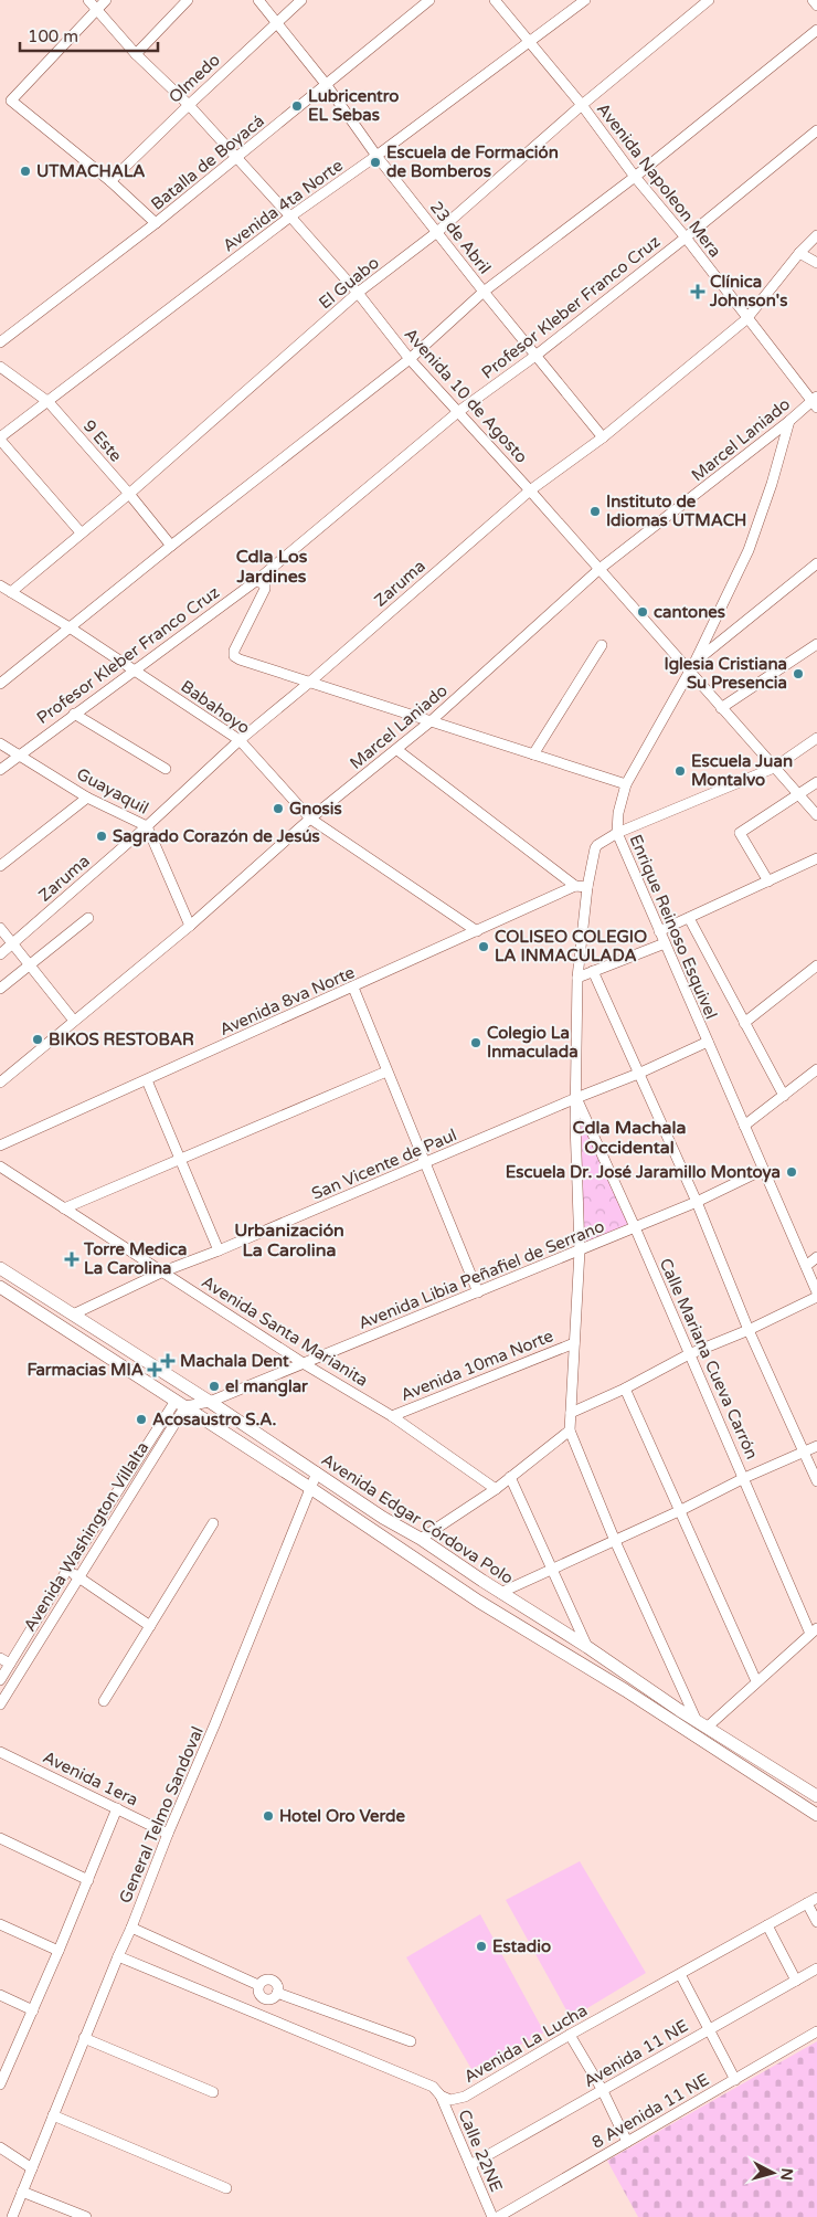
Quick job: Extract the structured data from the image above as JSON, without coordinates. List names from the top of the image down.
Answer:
{
  "streets": {
    "main road": ["Avenida Edgar Córdova Polo"],
    "street": [
      "Olmedo",
      "Batalla de Boyacá",
      "Avenida Napoleon Mera",
      "Avenida 4ta Norte",
      "23 de Abril",
      "El Guabo",
      "Profesor Kleber Franco Cruz",
      "Avenida 10 de Agosto",
      "Marcel Laniado",
      "9 Este",
      "Zaruma",
      "Babahoyo",
      "Guayaquil",
      "Enrique Reinoso Esquivel",
      "Avenida 8va Norte",
      "San Vicente de Paul",
      "Avenida Libia Peñafiel de Serrano",
      "Avenida Santa Marianita",
      "Calle Mariana Cueva Carrón",
      "Avenida 10ma Norte",
      "Avenida Washington Villalta",
      "Avenida 1era",
      "General Telmo Sandoval",
      "Avenida La Lucha",
      "Avenida 11 NE",
      "8 Avenida 11 NE",
      "Calle 22NE"
    ]
  },
  "crossings": [
    ["Olmedo", "23 de Abril"],
    ["Olmedo", "Avenida 10 de Agosto"],
    ["Batalla de Boyacá", "23 de Abril"],
    ["Batalla de Boyacá", "Avenida 10 de Agosto"],
    ["Avenida Napoleon Mera", "Avenida 4ta Norte"],
    ["Avenida Napoleon Mera", "El Guabo"],
    ["Avenida Napoleon Mera", "Profesor Kleber Franco Cruz"],
    ["Avenida Napoleon Mera", "Marcel Laniado"],
    ["Avenida Napoleon Mera", "Zaruma"],
    ["Avenida 4ta Norte", "23 de Abril"],
    ["Avenida 4ta Norte", "Avenida 10 de Agosto"],
    ["Avenida 4ta Norte", "9 Este"],
    ["23 de Abril", "El Guabo"],
    ["23 de Abril", "Profesor Kleber Franco Cruz"],
    ["23 de Abril", "Zaruma"],
    ["El Guabo", "Avenida 10 de Agosto"],
    ["El Guabo", "9 Este"],
    ["El Guabo", "Babahoyo"],
    ["Profesor Kleber Franco Cruz", "Avenida 10 de Agosto"],
    ["Profesor Kleber Franco Cruz", "Babahoyo"],
    ["Profesor Kleber Franco Cruz", "Guayaquil"],
    ["Avenida 10 de Agosto", "Marcel Laniado"],
    ["Avenida 10 de Agosto", "Zaruma"],
    ["Avenida 10 de Agosto", "Enrique Reinoso Esquivel"],
    ["Marcel Laniado", "Babahoyo"],
    ["Marcel Laniado", "Guayaquil"],
    ["Marcel Laniado", "Enrique Reinoso Esquivel"],
    ["Zaruma", "Babahoyo"],
    ["Zaruma", "Guayaquil"],
    ["Babahoyo", "Avenida 8va Norte"],
    ["Enrique Reinoso Esquivel", "San Vicente de Paul"],
    ["Enrique Reinoso Esquivel", "Avenida Libia Peñafiel de Serrano"],
    ["San Vicente de Paul", "Avenida Santa Marianita"],
    ["San Vicente de Paul", "Calle Mariana Cueva Carrón"],
    ["San Vicente de Paul", "Avenida Edgar Córdova Polo"],
    ["Avenida Libia Peñafiel de Serrano", "Avenida Santa Marianita"],
    ["Avenida Libia Peñafiel de Serrano", "Calle Mariana Cueva Carrón"],
    ["Avenida Libia Peñafiel de Serrano", "Avenida Edgar Córdova Polo"],
    ["Avenida Santa Marianita", "Avenida 10ma Norte"],
    ["Avenida Edgar Córdova Polo", "Avenida Washington Villalta"],
    ["Avenida Edgar Córdova Polo", "General Telmo Sandoval"],
    ["Avenida 1era", "General Telmo Sandoval"],
    ["Avenida La Lucha", "Calle 22NE"],
    ["Avenida 11 NE", "Calle 22NE"]
  ],
  "districts": ["Cdla Los Jardines", "Cdla Machala Occidental", "Urbanización La Carolina"],
  "places": {
    "other": [
      "Lubricentro EL Sebas",
      "Escuela de Formación de Bomberos",
      "UTMACHALA",
      "Instituto de Idiomas UTMACH",
      "cantones",
      "Iglesia Cristiana Su Presencia",
      "Escuela Juan Montalvo",
      "Gnosis",
      "Sagrado Corazón de Jesús",
      "COLISEO COLEGIO LA INMACULADA",
      "BIKOS RESTOBAR",
      "Colegio La Inmaculada",
      "Escuela Dr. José Jaramillo Montoya",
      "el manglar",
      "Acosaustro S.A.",
      "Hotel Oro Verde",
      "Estadio"
    ],
    "health": [
      "Clínica Johnson's",
      "Torre Medica La Carolina",
      "Machala Dent",
      "Farmacias MIA"
    ]
  },
  "scale_bar": "100 m",
  "north": "right"
}
